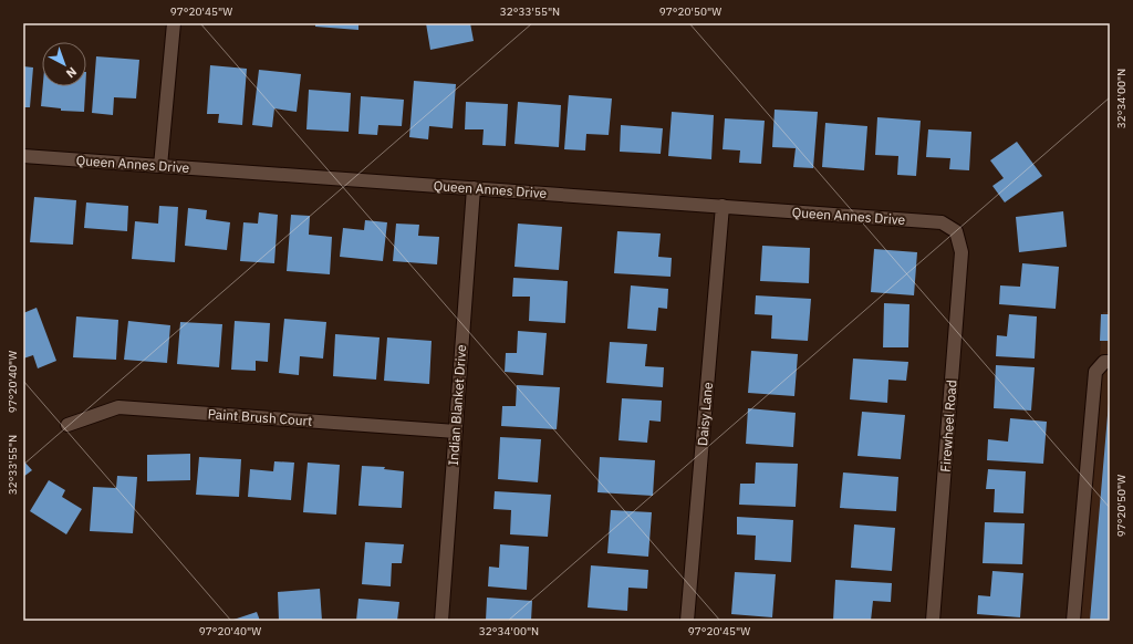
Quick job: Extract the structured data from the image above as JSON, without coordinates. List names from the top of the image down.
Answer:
{
  "streets": {
    "street": [
      "Queen Annes Drive",
      "Indian Blanket Drive",
      "Daisy Lane",
      "Paint Brush Court",
      "Firewheel Road"
    ]
  },
  "crossings": [
    ["Queen Annes Drive", "Indian Blanket Drive"],
    ["Queen Annes Drive", "Daisy Lane"],
    ["Queen Annes Drive", "Firewheel Road"],
    ["Indian Blanket Drive", "Paint Brush Court"]
  ],
  "north": "bottom right",
  "coordinates": [
    "97°20'45\"W",
    "32°33'55\"N",
    "97°20'50\"W",
    "32°34'00\"N",
    "97°20'40\"W"
  ]
}
